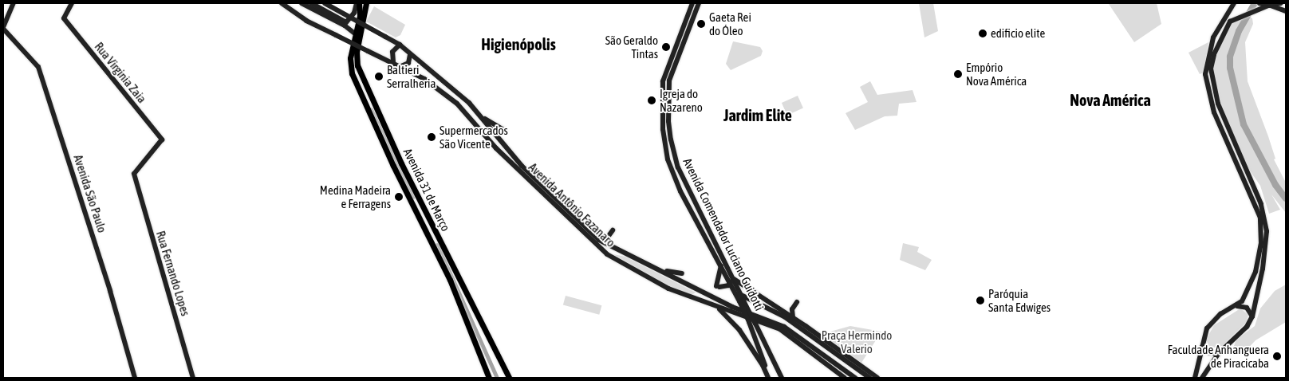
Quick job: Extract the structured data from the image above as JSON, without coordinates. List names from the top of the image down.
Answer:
{
  "streets": {
    "main road": [
      "Rua Virginia Zaia",
      "Avenida 31 de Março",
      "Avenida São Paulo",
      "Avenida Antônio Fazanaro",
      "Avenida Comendador Luciano Guidotti",
      "Rua Fernando Lopes"
    ]
  },
  "crossings": [
    ["Rua Virginia Zaia", "Rua Fernando Lopes"]
  ],
  "districts": ["Higienópolis", "Nova América", "Jardim Elite"],
  "parks": ["Praça Hermindo Valerio"],
  "places": [
    "Gaeta Rei do Óleo",
    "edificio elite",
    "São Geraldo Tintas",
    "Empório Nova América",
    "Baltieri Serralheria",
    "Igreja do Nazareno",
    "Supermercados São Vicente",
    "Medina Madeira e Ferragens",
    "Paróquia Santa Edwiges",
    "Faculdade Anhanguera de Piracicaba"
  ]
}
